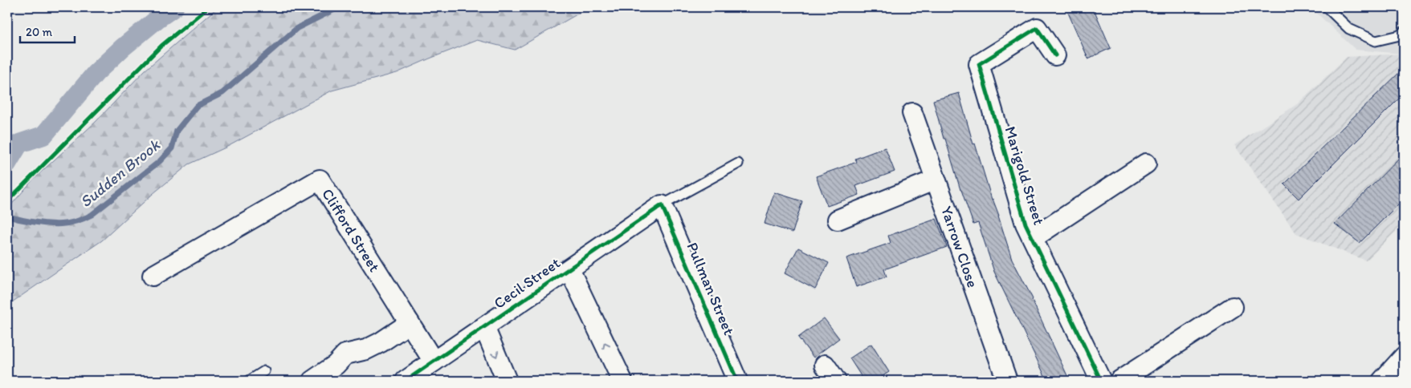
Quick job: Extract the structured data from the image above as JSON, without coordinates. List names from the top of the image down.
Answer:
{
  "streets": {
    "street": [
      "Marigold Street",
      "Clifford Street",
      "Yarrow Close",
      "Cecil Street",
      "Pullman Street"
    ]
  },
  "crossings": [
    ["Clifford Street", "Cecil Street"],
    ["Cecil Street", "Pullman Street"]
  ],
  "water": ["Sudden Brook"],
  "scale_bar": "20 m"
}
